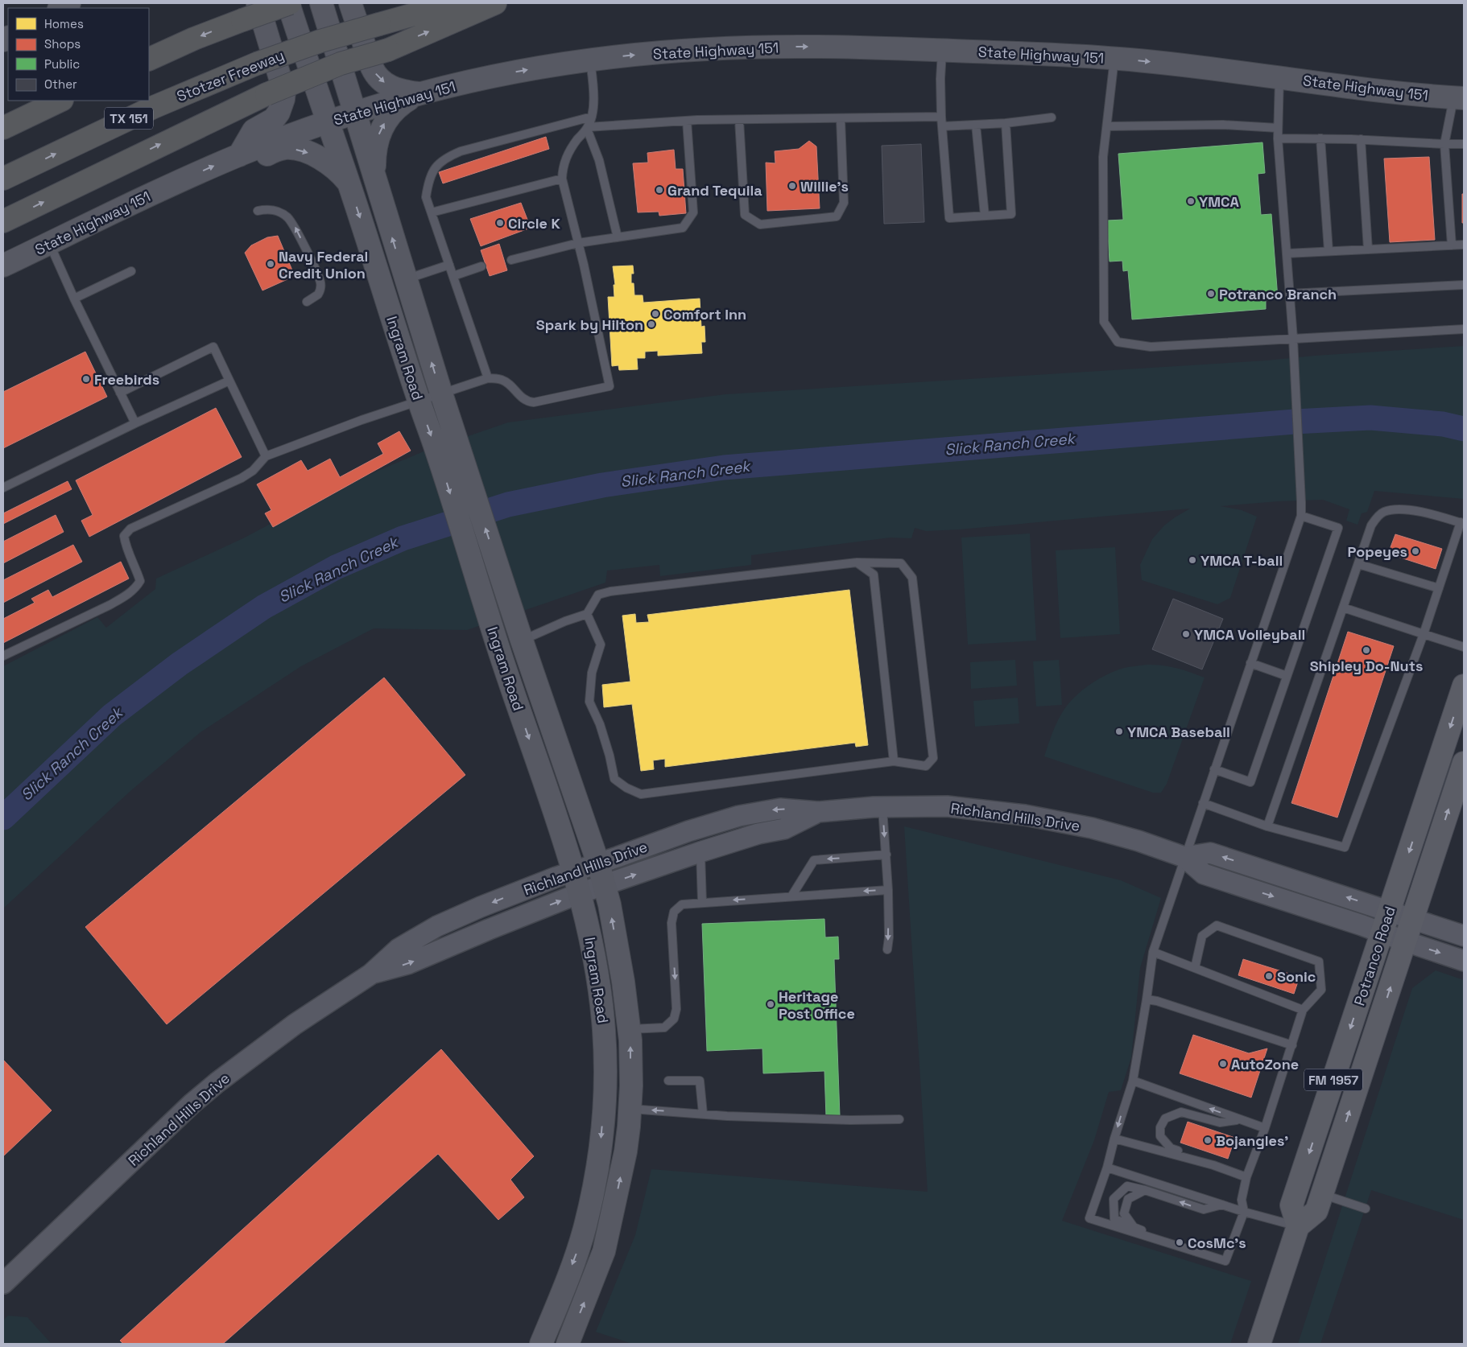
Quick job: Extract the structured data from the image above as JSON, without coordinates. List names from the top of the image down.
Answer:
{
  "streets": {
    "highway": ["Stotzer Freeway", "TX 151"],
    "main road": [
      "State Highway 151",
      "Ingram Road",
      "Potranco Road",
      "FM 1957"
    ],
    "street": ["Richland Hills Drive"]
  },
  "crossings": [
    ["State Highway 151", "Ingram Road"],
    ["Ingram Road", "Richland Hills Drive"],
    ["Richland Hills Drive", "Potranco Road"]
  ],
  "one_way": ["State Highway 151"],
  "water": ["Slick Ranch Creek"],
  "places": [
    "Willie's",
    "Grand Tequila",
    "YMCA",
    "Circle K",
    "Navy Federal Credit Union",
    "Potranco Branch",
    "Comfort Inn",
    "Spark by Hilton",
    "Freebirds",
    "Popeyes",
    "YMCA T-ball",
    "YMCA Volleyball",
    "Shipley Do-Nuts",
    "YMCA Baseball",
    "Sonic",
    "Heritage Post Office",
    "AutoZone",
    "Bojangles'",
    "CosMc’s"
  ],
  "legend": [
    "Homes",
    "Shops",
    "Public",
    "Other"
  ]
}
